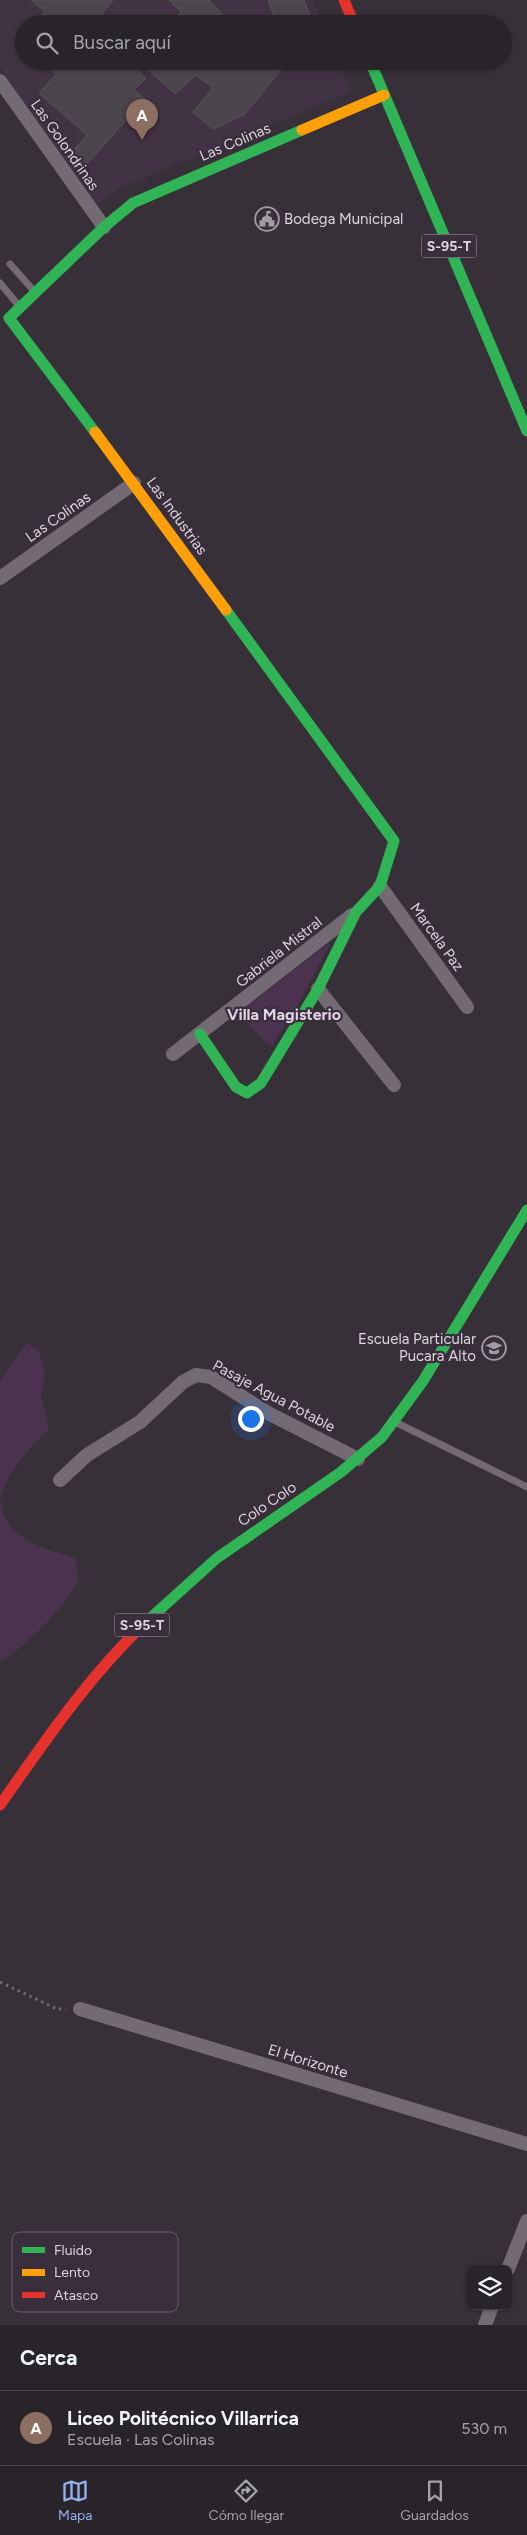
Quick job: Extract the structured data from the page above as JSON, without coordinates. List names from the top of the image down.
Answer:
{
  "streets": {
    "street": [
      "Las Colinas",
      "Las Golondrinas",
      "S-95-T",
      "Las Industrias",
      "Marcela Paz",
      "Gabriela Mistral",
      "Pasaje Agua Potable",
      "Colo Colo",
      "El Horizonte"
    ]
  },
  "crossings": [
    ["Las Colinas", "Las Golondrinas"],
    ["Las Colinas", "S-95-T"],
    ["Las Colinas", "Las Industrias"],
    ["Las Golondrinas", "Las Industrias"],
    ["Las Industrias", "Marcela Paz"],
    ["Pasaje Agua Potable", "Colo Colo"]
  ],
  "districts": ["Villa Magisterio"],
  "places": {
    "public building": ["Bodega Municipal"],
    "school or university": ["Escuela Particular Pucara Alto"]
  },
  "legend": ["Fluido", "Lento", "Atasco"],
  "page": {
    "search": "Buscar aquí",
    "pins": "A",
    "heading": "Cerca",
    "list": [
      {
        "mark": "A",
        "name": "Liceo Politécnico Villarrica",
        "note": "Escuela · Las Colinas",
        "value": "530 m"
      }
    ],
    "nav": ["Mapa", "Cómo llegar", "Guardados"]
  }
}
